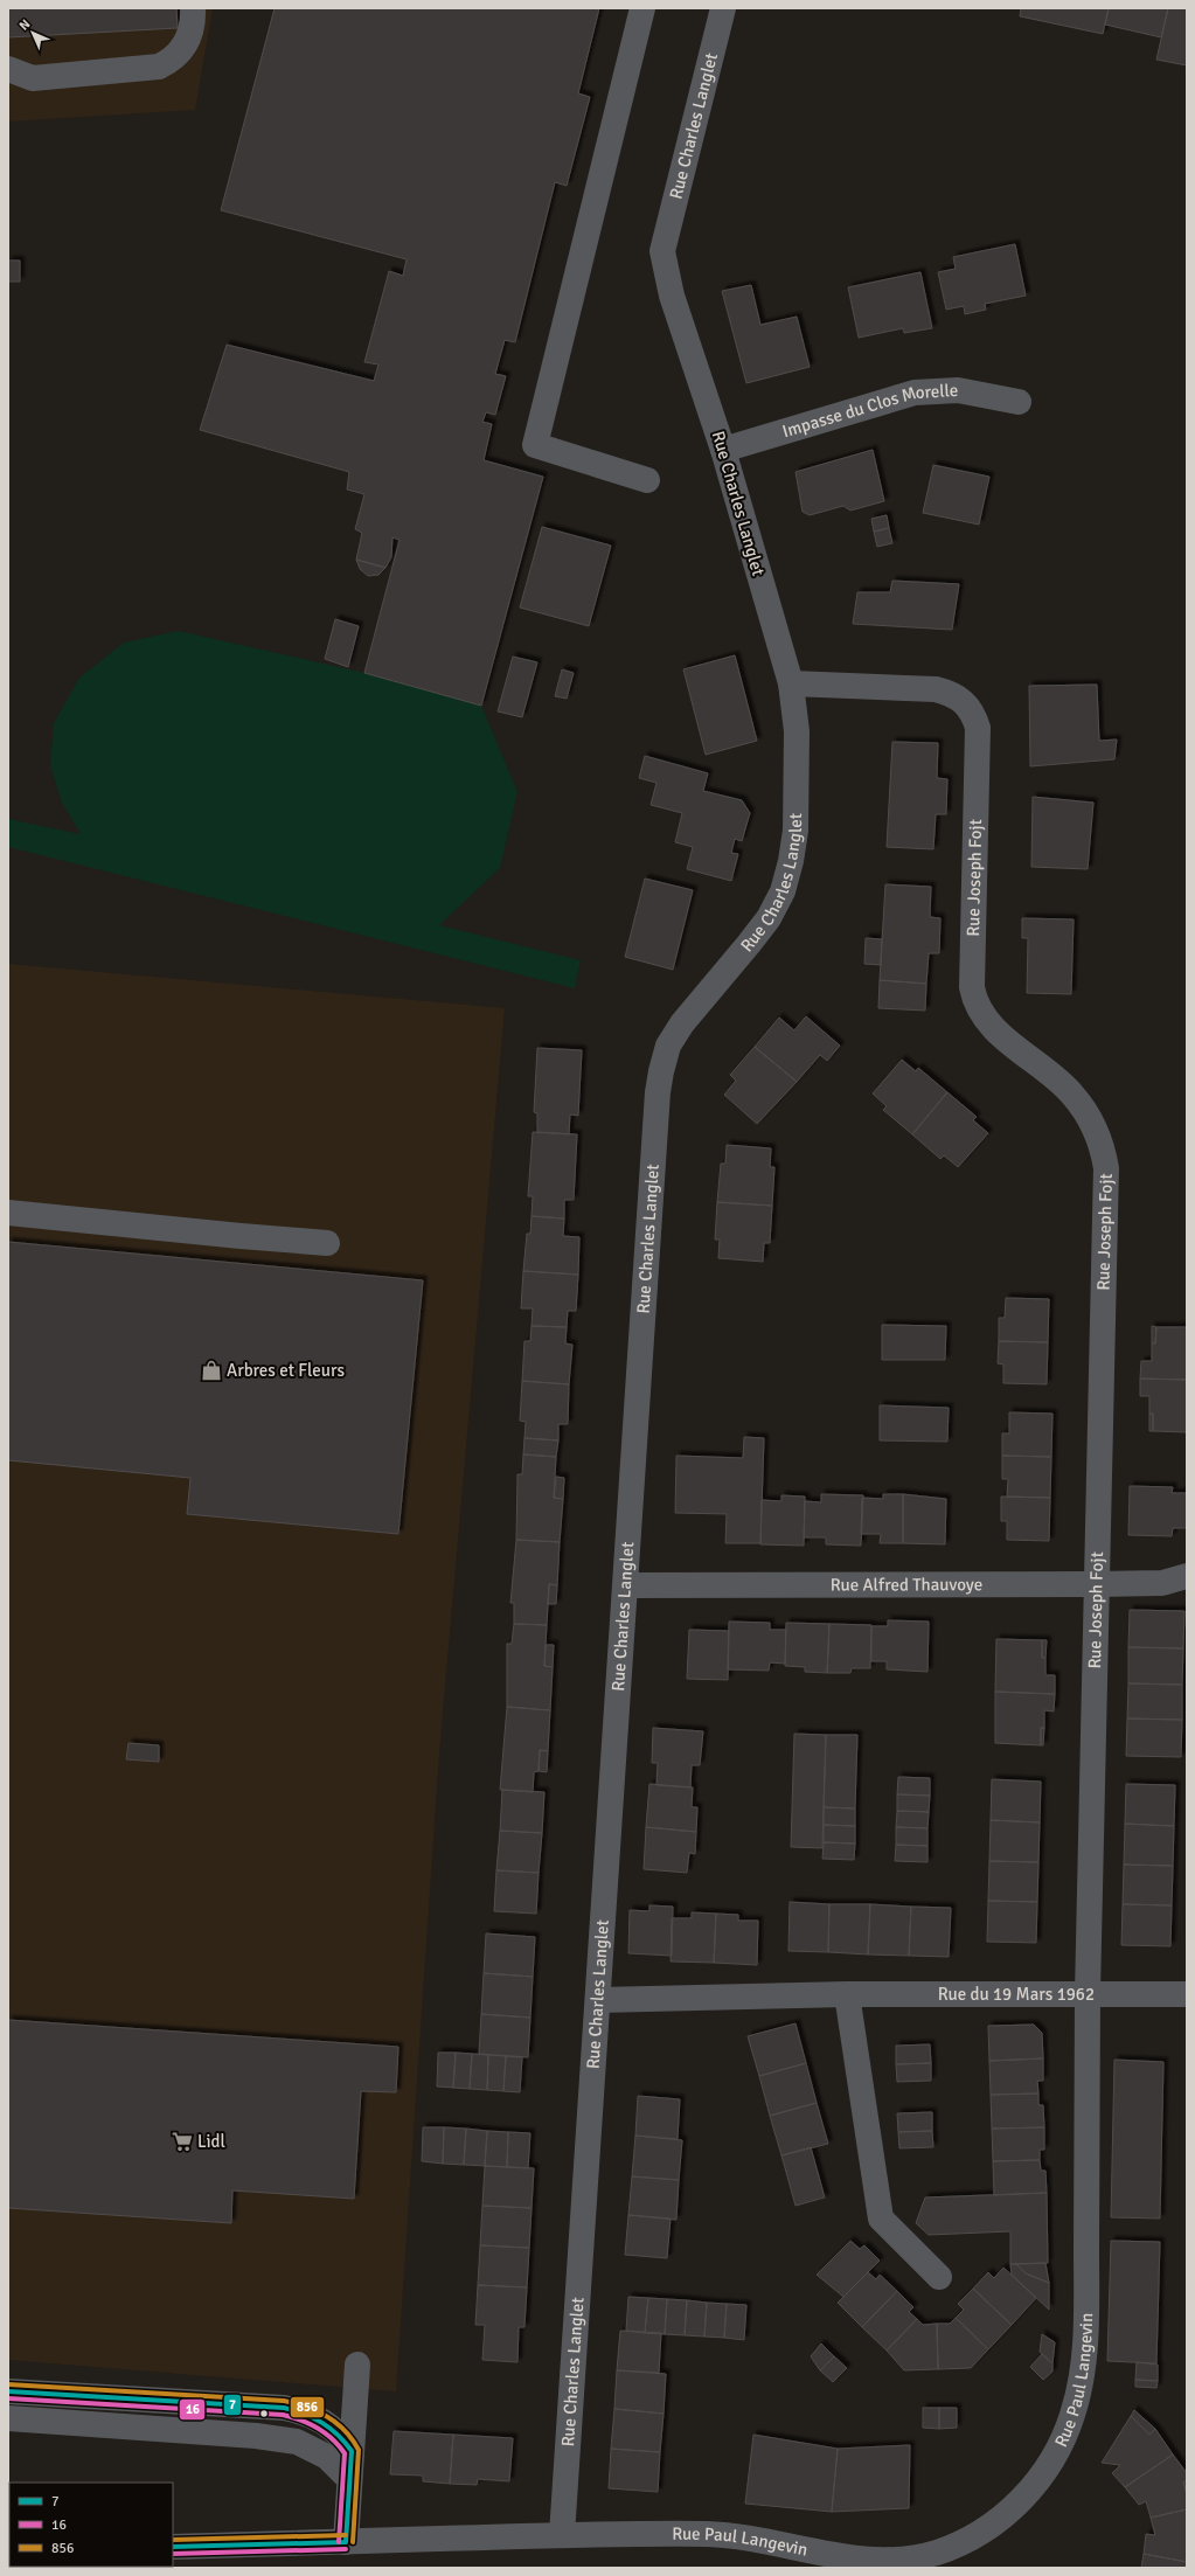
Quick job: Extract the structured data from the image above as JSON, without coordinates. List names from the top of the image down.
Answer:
{
  "streets": {
    "street": [
      "Rue Charles Langlet",
      "Impasse du Clos Morelle",
      "Rue Joseph Fojt",
      "Rue Alfred Thauvoye",
      "Rue du 19 Mars 1962",
      "Rue Paul Langevin"
    ]
  },
  "crossings": [
    ["Rue Charles Langlet", "Impasse du Clos Morelle"],
    ["Rue Charles Langlet", "Rue Joseph Fojt"],
    ["Rue Charles Langlet", "Rue Alfred Thauvoye"],
    ["Rue Charles Langlet", "Rue du 19 Mars 1962"],
    ["Rue Charles Langlet", "Rue Paul Langevin"],
    ["Rue Joseph Fojt", "Rue Alfred Thauvoye"],
    ["Rue Joseph Fojt", "Rue du 19 Mars 1962"],
    ["Rue Joseph Fojt", "Rue Paul Langevin"],
    ["Rue du 19 Mars 1962", "Rue Paul Langevin"]
  ],
  "places": {
    "shop": ["Arbres et Fleurs"],
    "supermarket": ["Lidl"]
  },
  "lines": ["transit line 856", "transit line 7", "transit line 16"],
  "legend": ["7", "16", "856"],
  "north": "top left"
}
